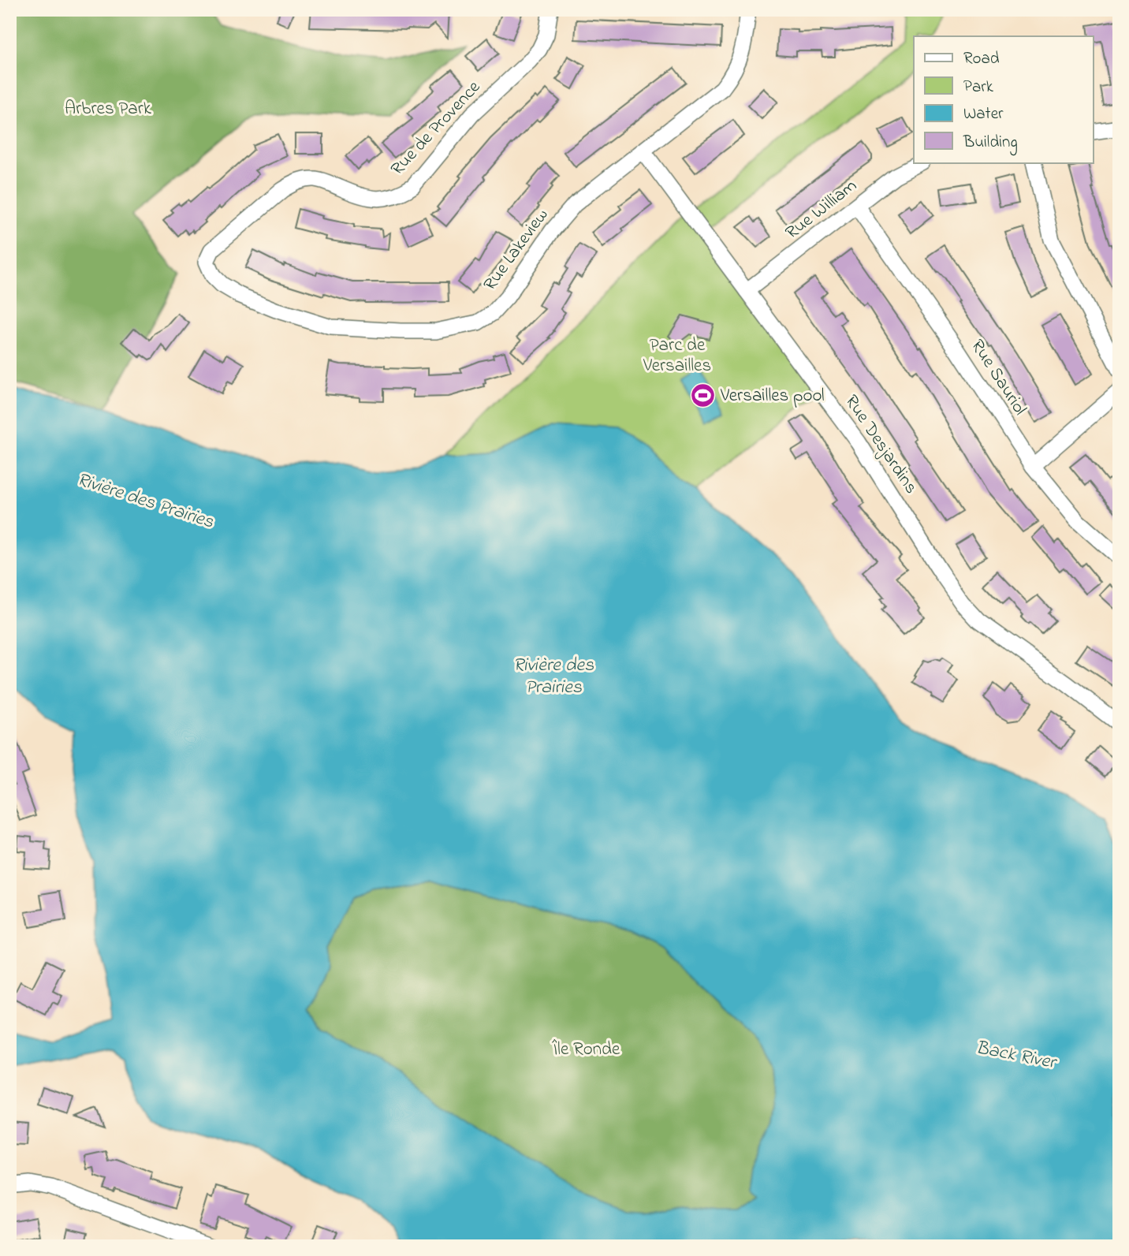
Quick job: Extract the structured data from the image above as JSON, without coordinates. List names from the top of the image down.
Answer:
{
  "streets": {
    "street": [
      "Rue de Provence",
      "Rue William",
      "Rue Lakeview",
      "Rue Sauriol",
      "Rue Desjardins"
    ]
  },
  "crossings": [
    ["Rue de Provence", "Rue Lakeview"],
    ["Rue William", "Rue Sauriol"],
    ["Rue William", "Rue Desjardins"],
    ["Rue Lakeview", "Rue Desjardins"]
  ],
  "water": ["Rivière des Prairies", "Back River"],
  "parks": ["Arbres Park", "Parc de Versailles", "Île Ronde"],
  "places": {
    "sports": ["Versailles pool"]
  },
  "legend": [
    "Road",
    "Park",
    "Water",
    "Building"
  ]
}
